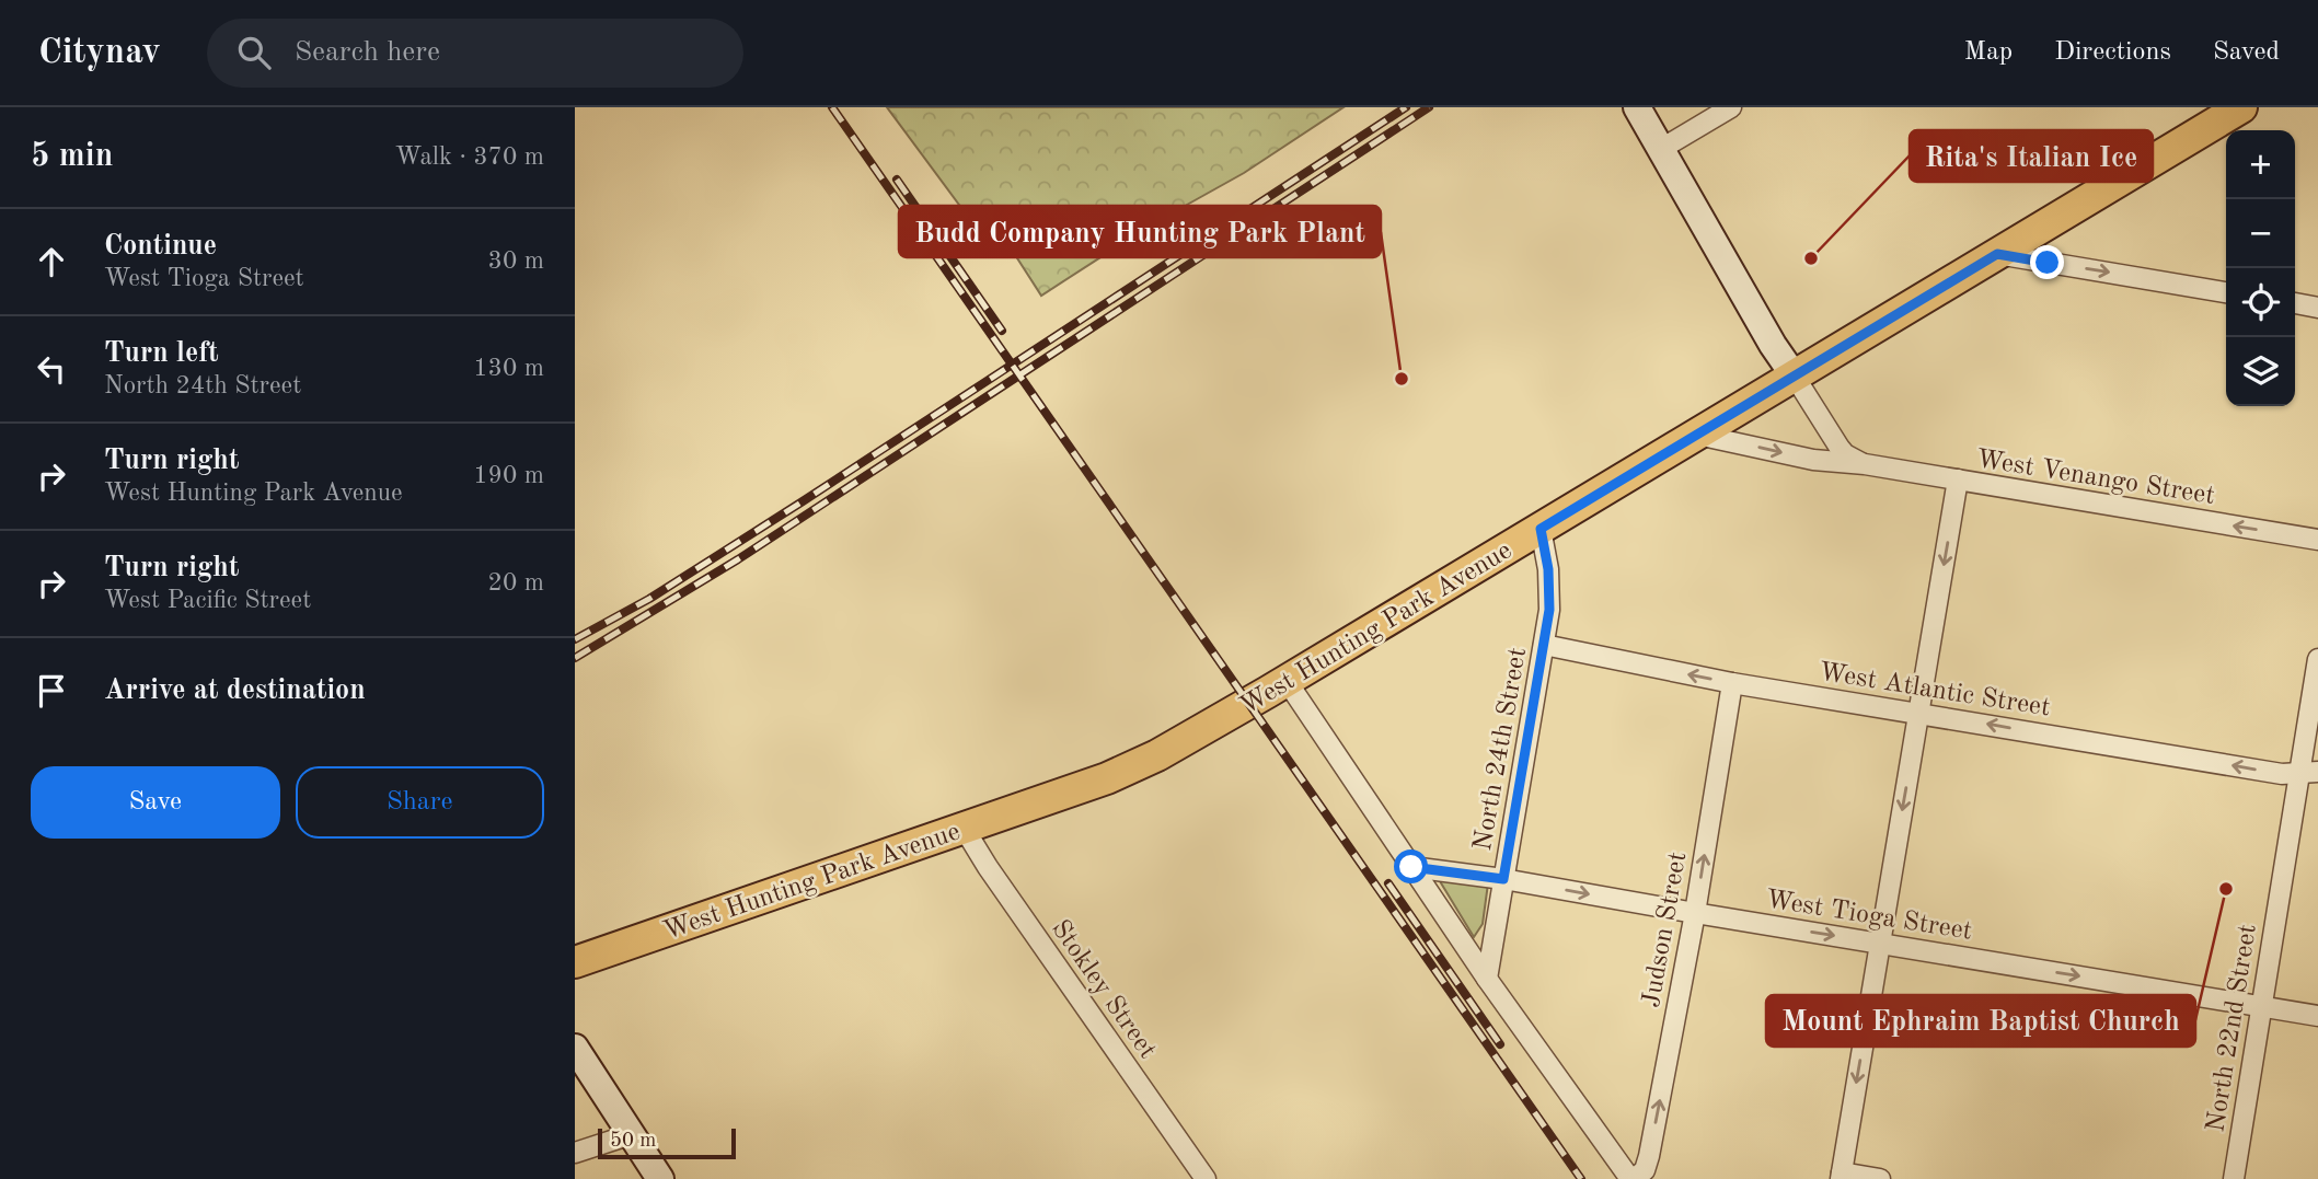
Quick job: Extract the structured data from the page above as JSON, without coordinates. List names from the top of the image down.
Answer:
{
  "streets": {
    "main road": ["West Hunting Park Avenue"],
    "street": [
      "West Venango Street",
      "West Atlantic Street",
      "North 24th Street",
      "West Tioga Street",
      "Judson Street",
      "Stokley Street",
      "North 22nd Street"
    ]
  },
  "crossings": [
    ["West Venango Street", "West Hunting Park Avenue"],
    ["West Hunting Park Avenue", "North 24th Street"],
    ["West Hunting Park Avenue", "Stokley Street"],
    ["West Atlantic Street", "North 24th Street"],
    ["West Atlantic Street", "Judson Street"],
    ["West Atlantic Street", "North 22nd Street"],
    ["North 24th Street", "West Tioga Street"],
    ["West Tioga Street", "Judson Street"],
    ["West Tioga Street", "North 22nd Street"]
  ],
  "one_way": ["West Atlantic Street", "West Tioga Street", "Judson Street"],
  "places": ["Rita's Italian Ice", "Budd Company Hunting Park Plant", "Mount Ephraim Baptist Church"],
  "scale_bar": "50 m",
  "page": {
    "header": "Citynav",
    "search": "Search here",
    "nav": ["Map", "Directions", "Saved"],
    "heading": ["5 min", "Walk · 370 m"],
    "map_buttons": ["+", "−"],
    "list": [
      ["Continue", "West Tioga Street", "30 m"],
      ["Turn left", "North 24th Street", "130 m"],
      ["Turn right", "West Hunting Park Avenue", "190 m"],
      ["Turn right", "West Pacific Street", "20 m"],
      "Arrive at destination"
    ],
    "buttons": ["Save", "Share"],
    "scale": "50 m"
  }
}
